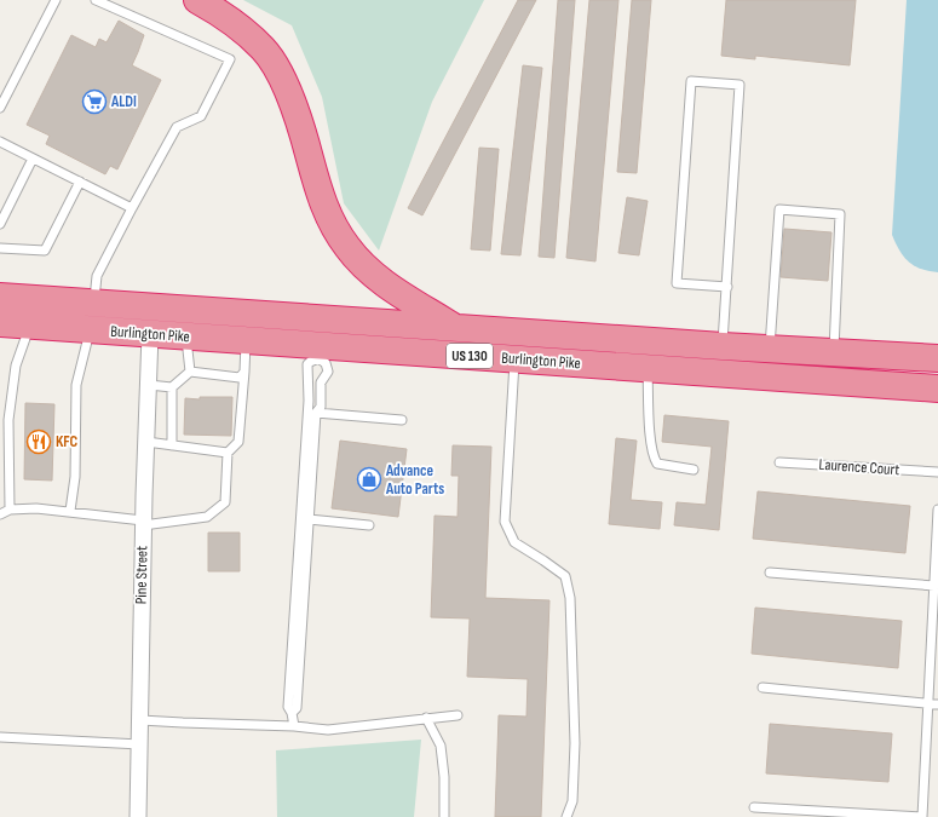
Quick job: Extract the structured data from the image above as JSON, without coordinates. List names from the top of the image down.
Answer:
{
  "streets": {
    "highway": ["Burlington Pike", "US 130"],
    "street": ["Pine Street"],
    "lane": ["Laurence Court"]
  },
  "crossings": [
    ["Burlington Pike", "Pine Street"]
  ],
  "places": {
    "supermarket": ["ALDI"],
    "restaurant": ["KFC"],
    "shop": ["Advance Auto Parts"]
  }
}
